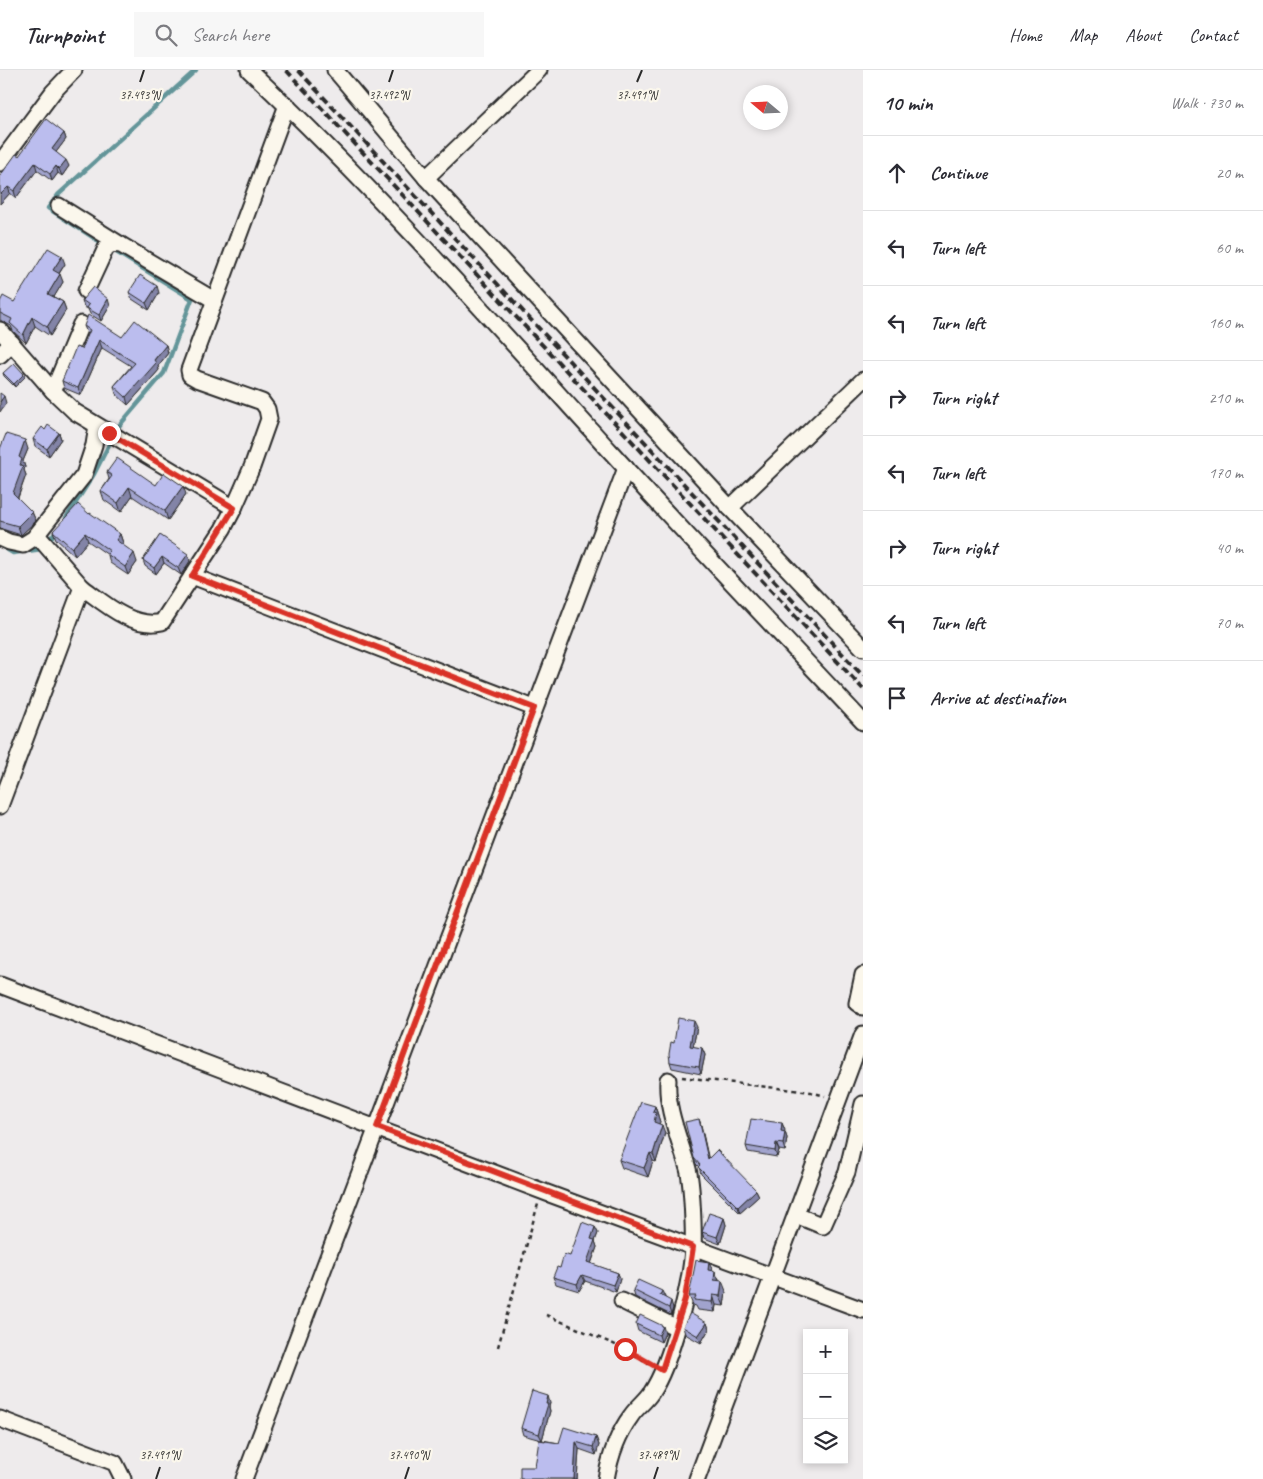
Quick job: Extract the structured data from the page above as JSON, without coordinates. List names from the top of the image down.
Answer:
{
  "north": "left",
  "page": {
    "header": "Turnpoint",
    "search": "Search here",
    "nav": [
      "Home",
      "Map",
      "About",
      "Contact"
    ],
    "heading": ["10 min", "Walk · 730 m"],
    "list": [
      ["Continue", "20 m"],
      ["Turn left", "60 m"],
      ["Turn left", "160 m"],
      ["Turn right", "210 m"],
      ["Turn left", "170 m"],
      ["Turn right", "40 m"],
      ["Turn left", "70 m"],
      "Arrive at destination"
    ],
    "map_buttons": ["+", "−"]
  },
  "coordinates": [
    "37.493°N",
    "37.492°N",
    "37.491°N",
    "37.490°N",
    "37.489°N"
  ]
}
